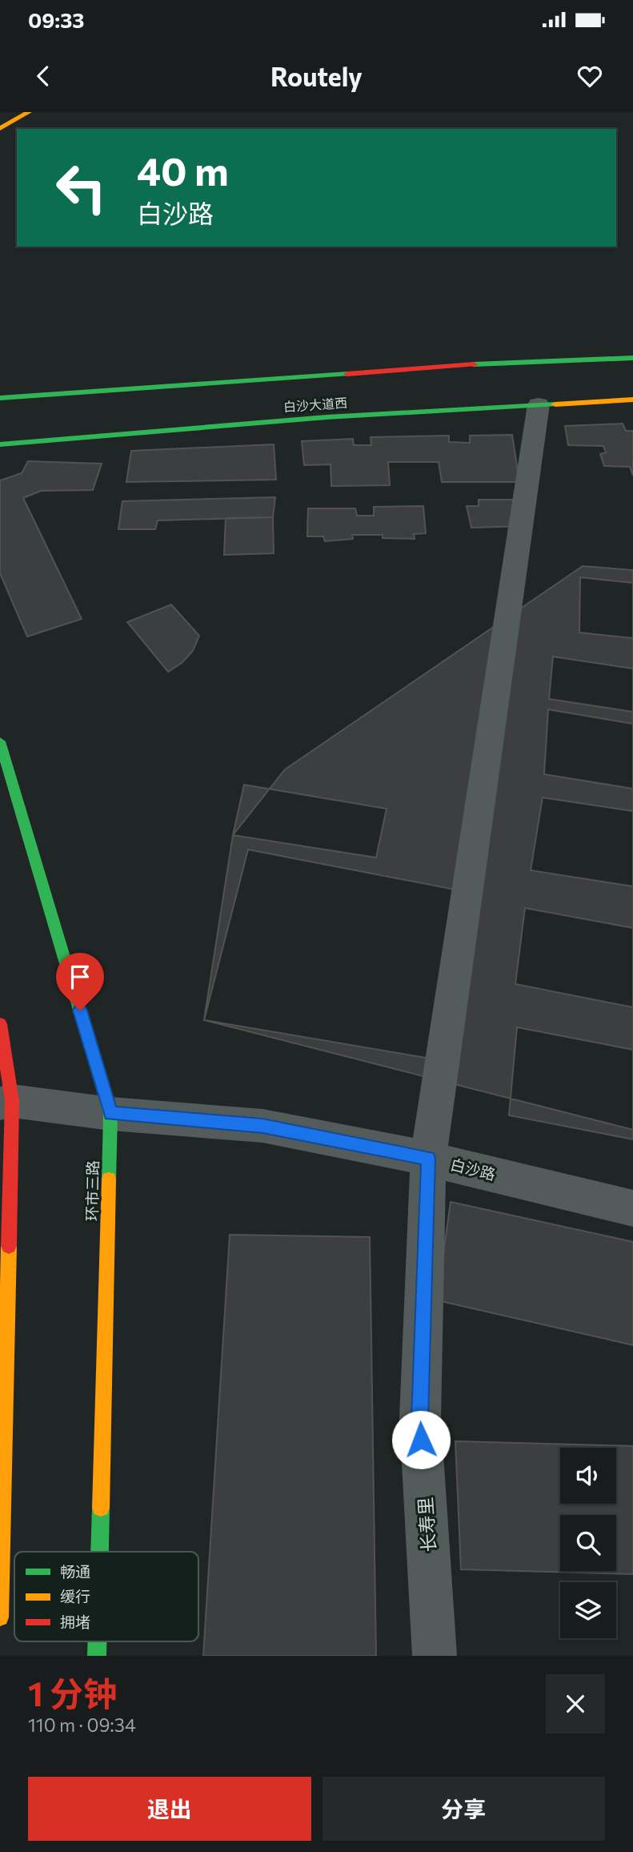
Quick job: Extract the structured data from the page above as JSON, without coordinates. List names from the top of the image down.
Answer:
{
  "streets": {
    "main road": ["白沙大道西", "环市三路"],
    "street": ["白沙路", "长寿里"]
  },
  "crossings": [
    ["白沙大道西", "长寿里"],
    ["白沙路", "环市三路"],
    ["白沙路", "长寿里"]
  ],
  "legend": ["畅通", "缓行", "拥堵"],
  "page": {
    "status": "09:33",
    "header": "Routely",
    "turn": ["40 m", "白沙路"],
    "heading": ["1 分钟", "110 m · 09:34"],
    "buttons": ["退出", "分享"]
  }
}
